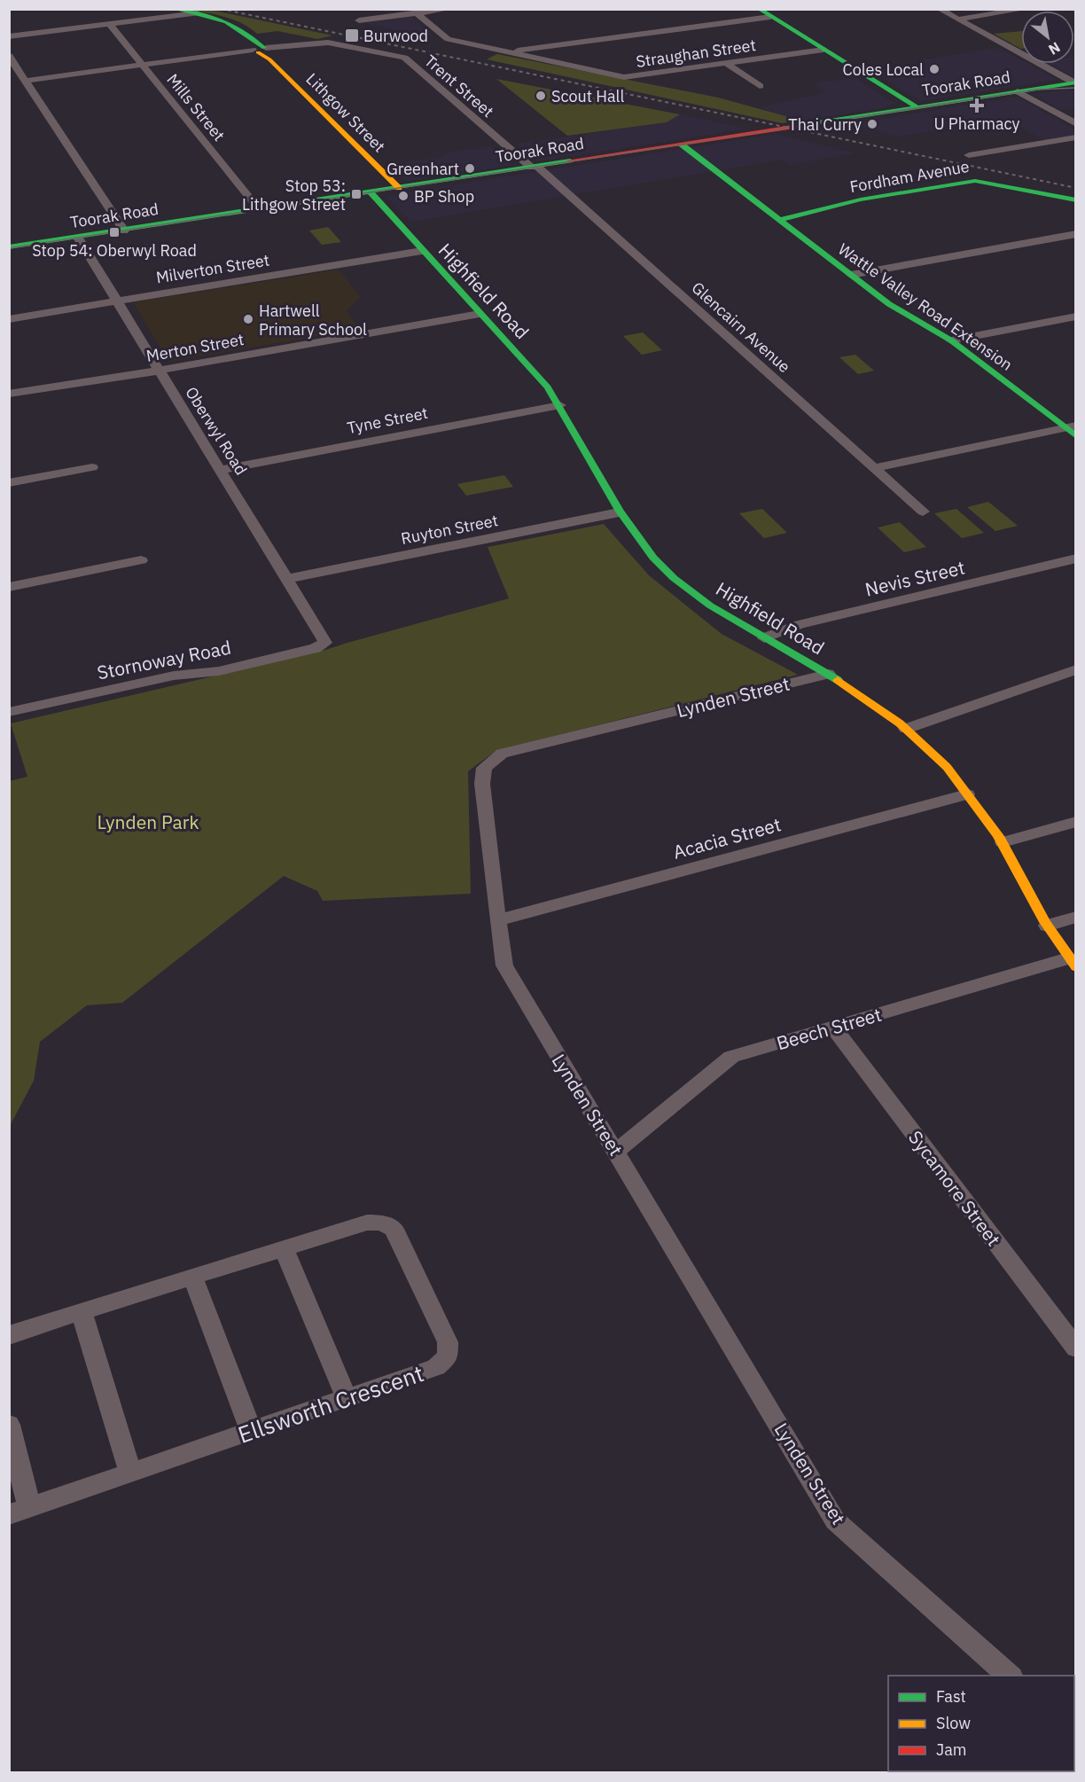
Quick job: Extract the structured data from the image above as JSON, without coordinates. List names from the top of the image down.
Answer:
{
  "streets": {
    "main road": [
      "Toorak Road",
      "Lithgow Street",
      "Fordham Avenue",
      "Highfield Road",
      "Wattle Valley Road Extension"
    ],
    "street": [
      "Straughan Street",
      "Trent Street",
      "Mills Street",
      "Milverton Street",
      "Glencairn Avenue",
      "Merton Street",
      "Tyne Street",
      "Oberwyl Road",
      "Ruyton Street",
      "Nevis Street",
      "Stornoway Road",
      "Lynden Street",
      "Acacia Street",
      "Beech Street",
      "Sycamore Street",
      "Ellsworth Crescent"
    ]
  },
  "crossings": [
    ["Toorak Road", "Trent Street"],
    ["Toorak Road", "Mills Street"],
    ["Toorak Road", "Lithgow Street"],
    ["Toorak Road", "Highfield Road"],
    ["Toorak Road", "Wattle Valley Road Extension"],
    ["Toorak Road", "Glencairn Avenue"],
    ["Toorak Road", "Oberwyl Road"],
    ["Trent Street", "Mills Street"],
    ["Trent Street", "Lithgow Street"],
    ["Trent Street", "Glencairn Avenue"],
    ["Fordham Avenue", "Wattle Valley Road Extension"],
    ["Milverton Street", "Highfield Road"],
    ["Milverton Street", "Oberwyl Road"],
    ["Highfield Road", "Merton Street"],
    ["Highfield Road", "Tyne Street"],
    ["Highfield Road", "Ruyton Street"],
    ["Highfield Road", "Nevis Street"],
    ["Highfield Road", "Lynden Street"],
    ["Highfield Road", "Acacia Street"],
    ["Highfield Road", "Beech Street"],
    ["Merton Street", "Oberwyl Road"],
    ["Tyne Street", "Oberwyl Road"],
    ["Oberwyl Road", "Ruyton Street"],
    ["Oberwyl Road", "Stornoway Road"],
    ["Lynden Street", "Acacia Street"],
    ["Lynden Street", "Beech Street"],
    ["Beech Street", "Sycamore Street"]
  ],
  "parks": ["Lynden Park"],
  "places": {
    "transit": ["Burwood", "Stop 53: Lithgow Street", "Stop 54: Oberwyl Road"],
    "other": [
      "Coles Local",
      "Scout Hall",
      "Thai Curry",
      "Greenhart",
      "BP Shop",
      "Hartwell Primary School"
    ],
    "health": ["U Pharmacy"]
  },
  "legend": ["Fast", "Slow", "Jam"],
  "north": "bottom right"
}
